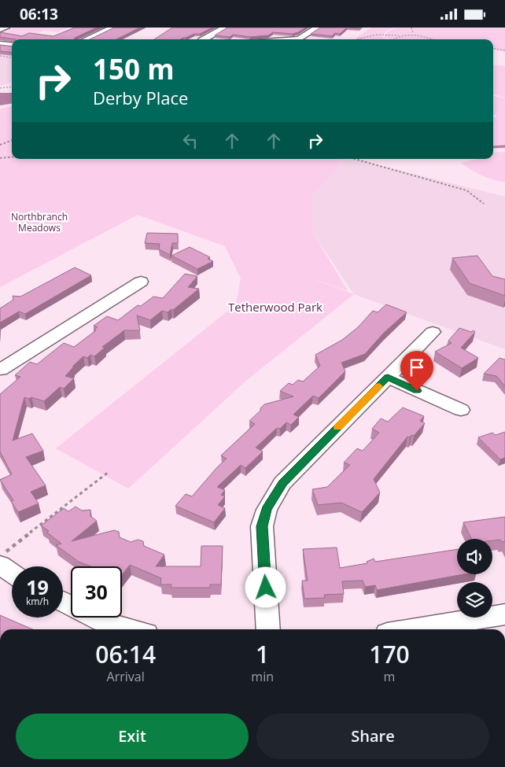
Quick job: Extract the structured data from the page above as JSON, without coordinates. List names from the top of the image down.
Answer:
{
  "parks": ["Northbranch Meadows", "Tetherwood Park"],
  "page": {
    "status": "06:13",
    "turn": ["150 m", "Derby Place"],
    "speed": "19 km/h",
    "limit": "30",
    "eta": [
      "06:14",
      "Arrival",
      "1",
      "min",
      "170",
      "m"
    ],
    "buttons": ["Exit", "Share"]
  }
}
